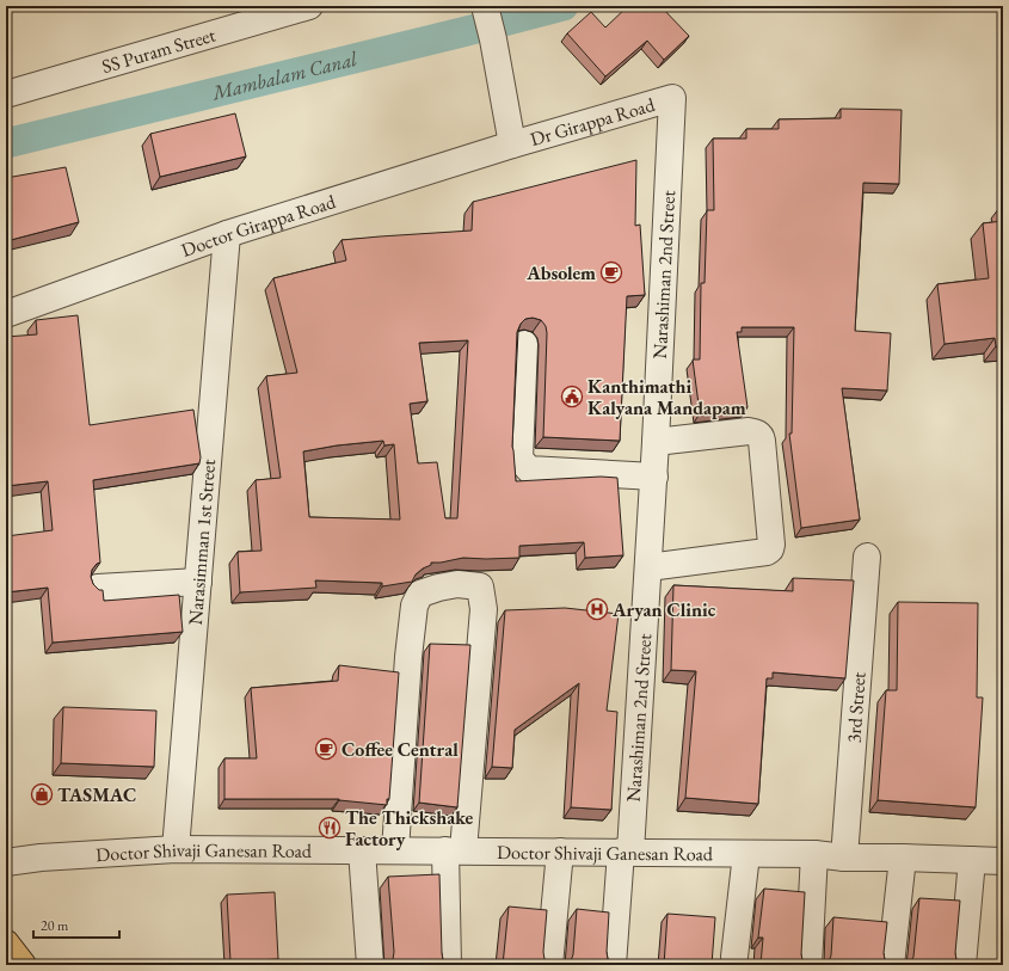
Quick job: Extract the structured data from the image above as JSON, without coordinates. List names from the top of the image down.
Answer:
{
  "streets": {
    "street": [
      "SS Puram Street",
      "Dr Girappa Road",
      "Doctor Girappa Road",
      "Narashiman 2nd Street",
      "Narasimman 1st Street",
      "3rd Street",
      "Doctor Shivaji Ganesan Road"
    ]
  },
  "crossings": [
    ["Dr Girappa Road", "Doctor Girappa Road"],
    ["Dr Girappa Road", "Narashiman 2nd Street"],
    ["Doctor Girappa Road", "Narasimman 1st Street"],
    ["Narashiman 2nd Street", "Doctor Shivaji Ganesan Road"],
    ["Narasimman 1st Street", "Doctor Shivaji Ganesan Road"],
    ["3rd Street", "Doctor Shivaji Ganesan Road"]
  ],
  "water": ["Mambalam Canal"],
  "places": {
    "cafe": ["Absolem", "Coffee Central"],
    "public building": ["Kanthimathi Kalyana Mandapam"],
    "hospital": ["Aryan Clinic"],
    "shop": ["TASMAC"],
    "restaurant": ["The Thickshake Factory"]
  },
  "scale_bar": "20 m"
}
